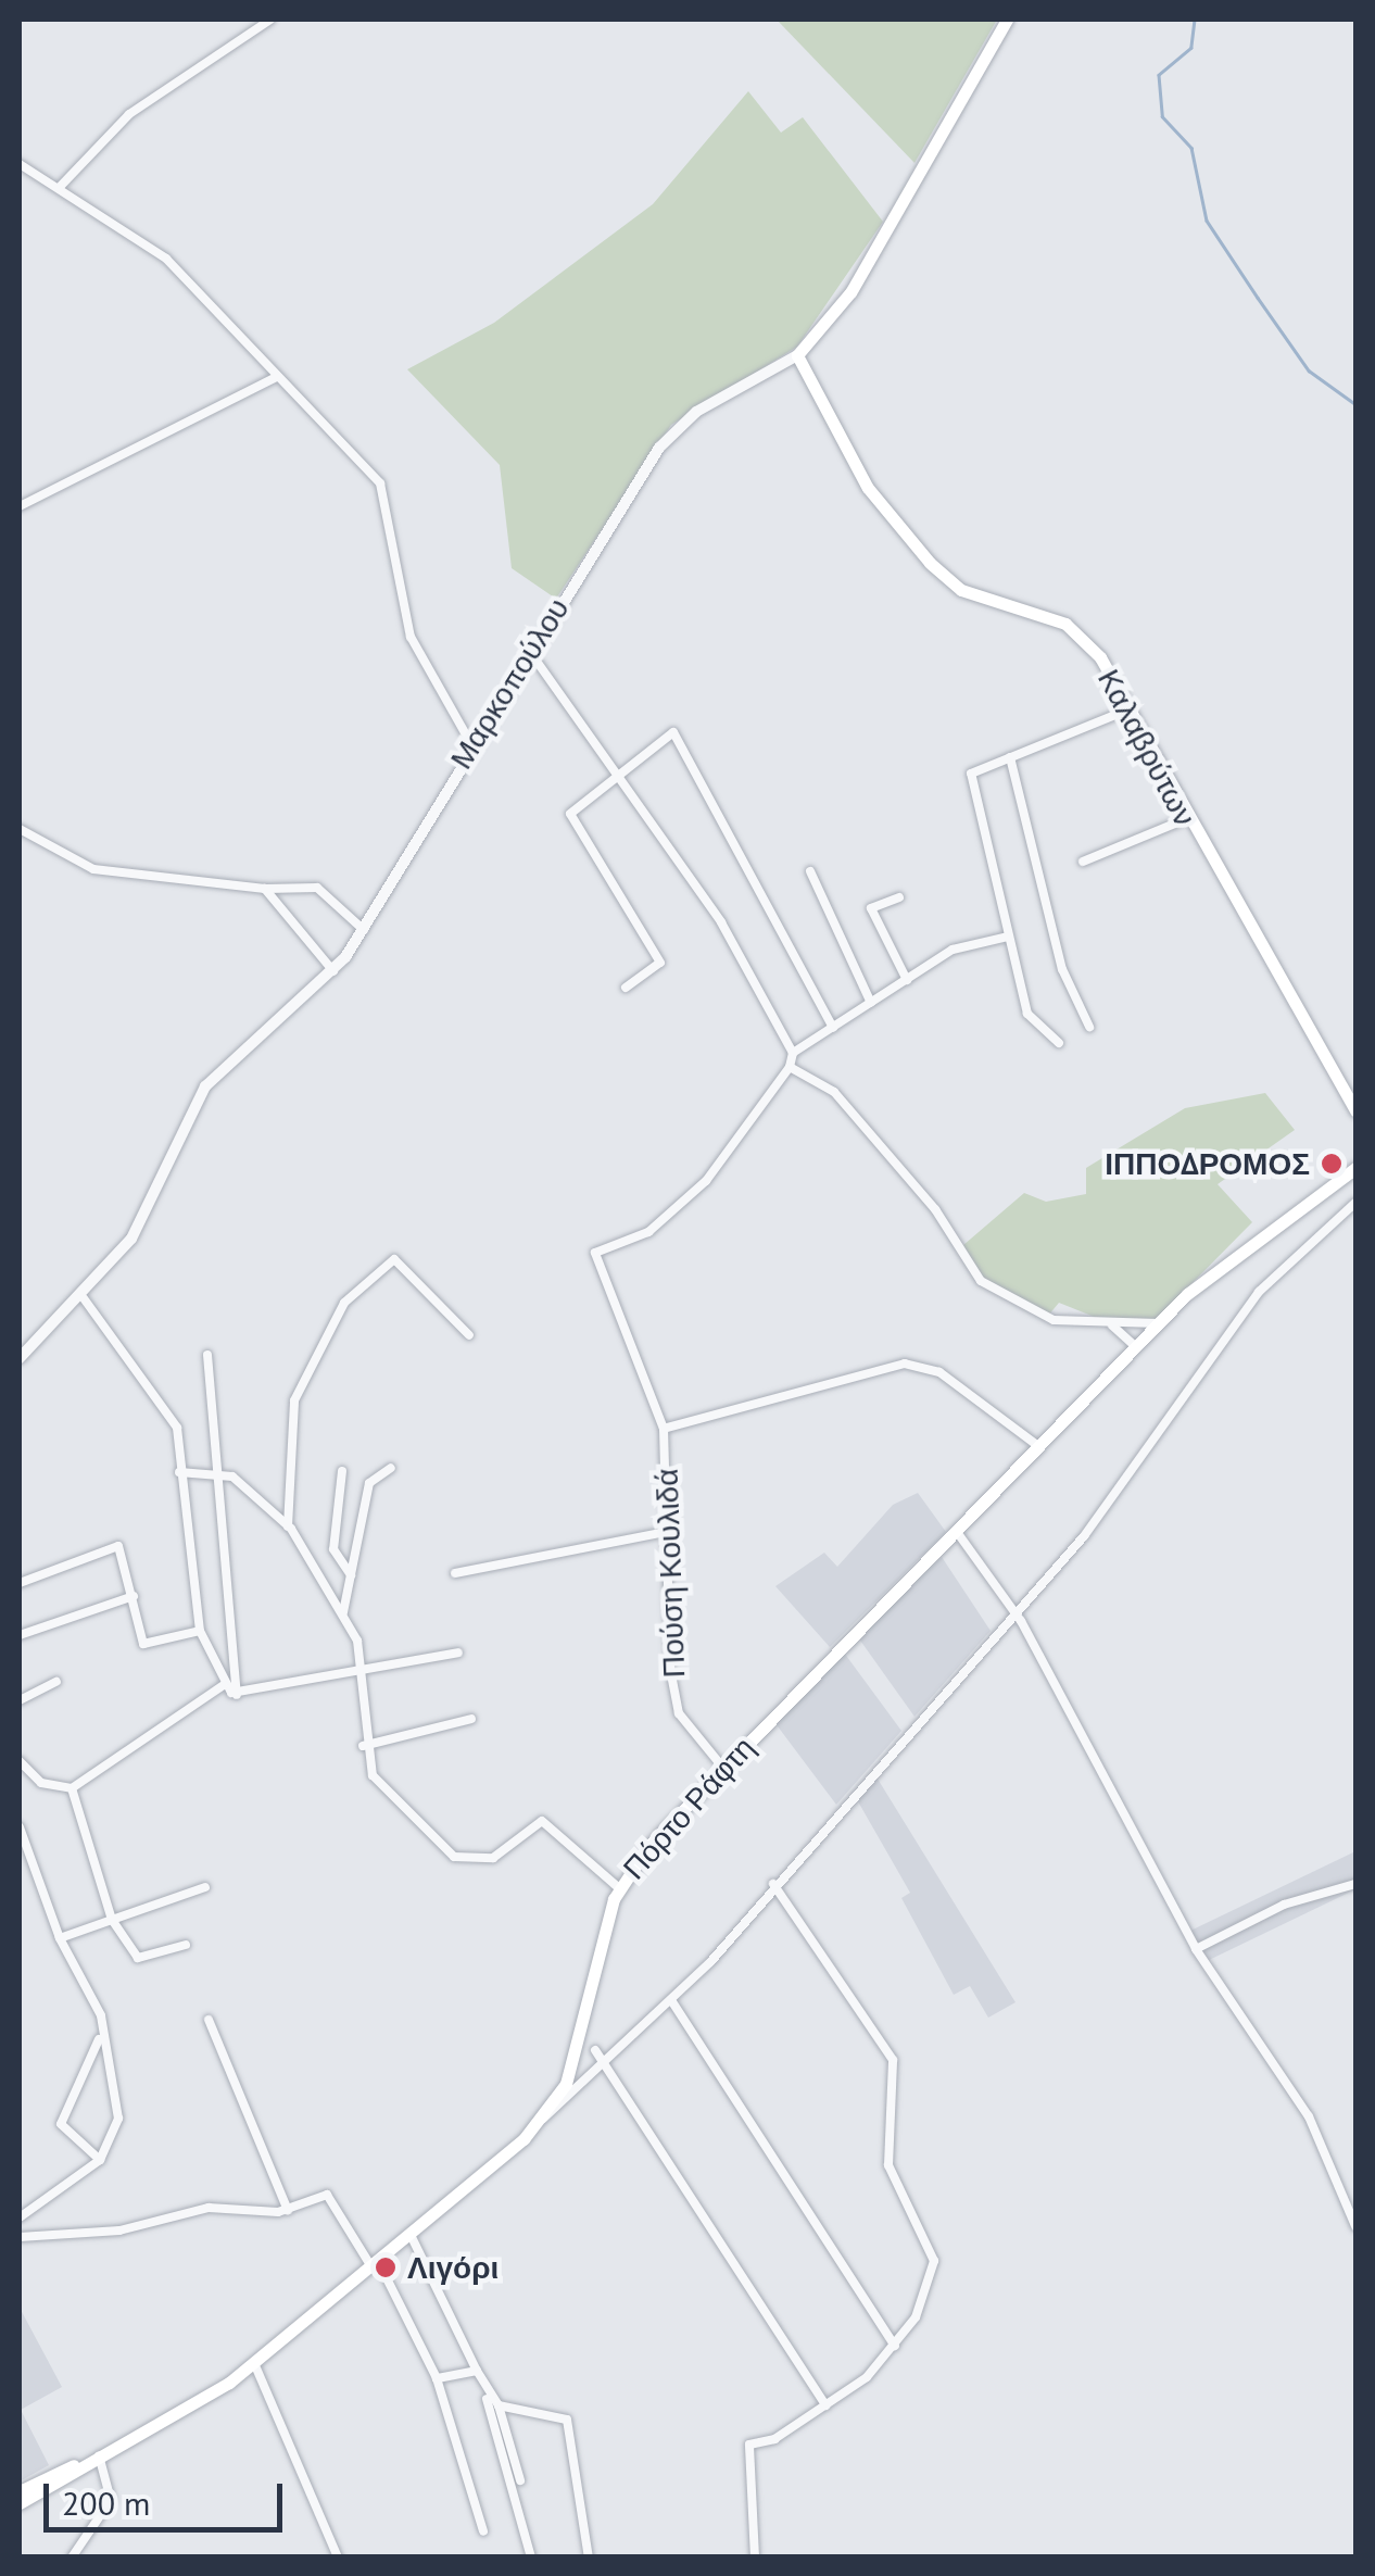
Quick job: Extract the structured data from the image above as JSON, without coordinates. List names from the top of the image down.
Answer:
{
  "streets": {
    "main road": ["Μαρκοπούλου", "Καλαβρύτων", "Πόρτο Ράφτη"],
    "street": ["Πούση Κουλιδά"]
  },
  "crossings": [
    ["Μαρκοπούλου", "Καλαβρύτων"],
    ["Πούση Κουλιδά", "Πόρτο Ράφτη"]
  ],
  "places": ["ΙΠΠΟΔΡΟΜΟΣ", "Λιγόρι"],
  "scale_bar": "200 m"
}
